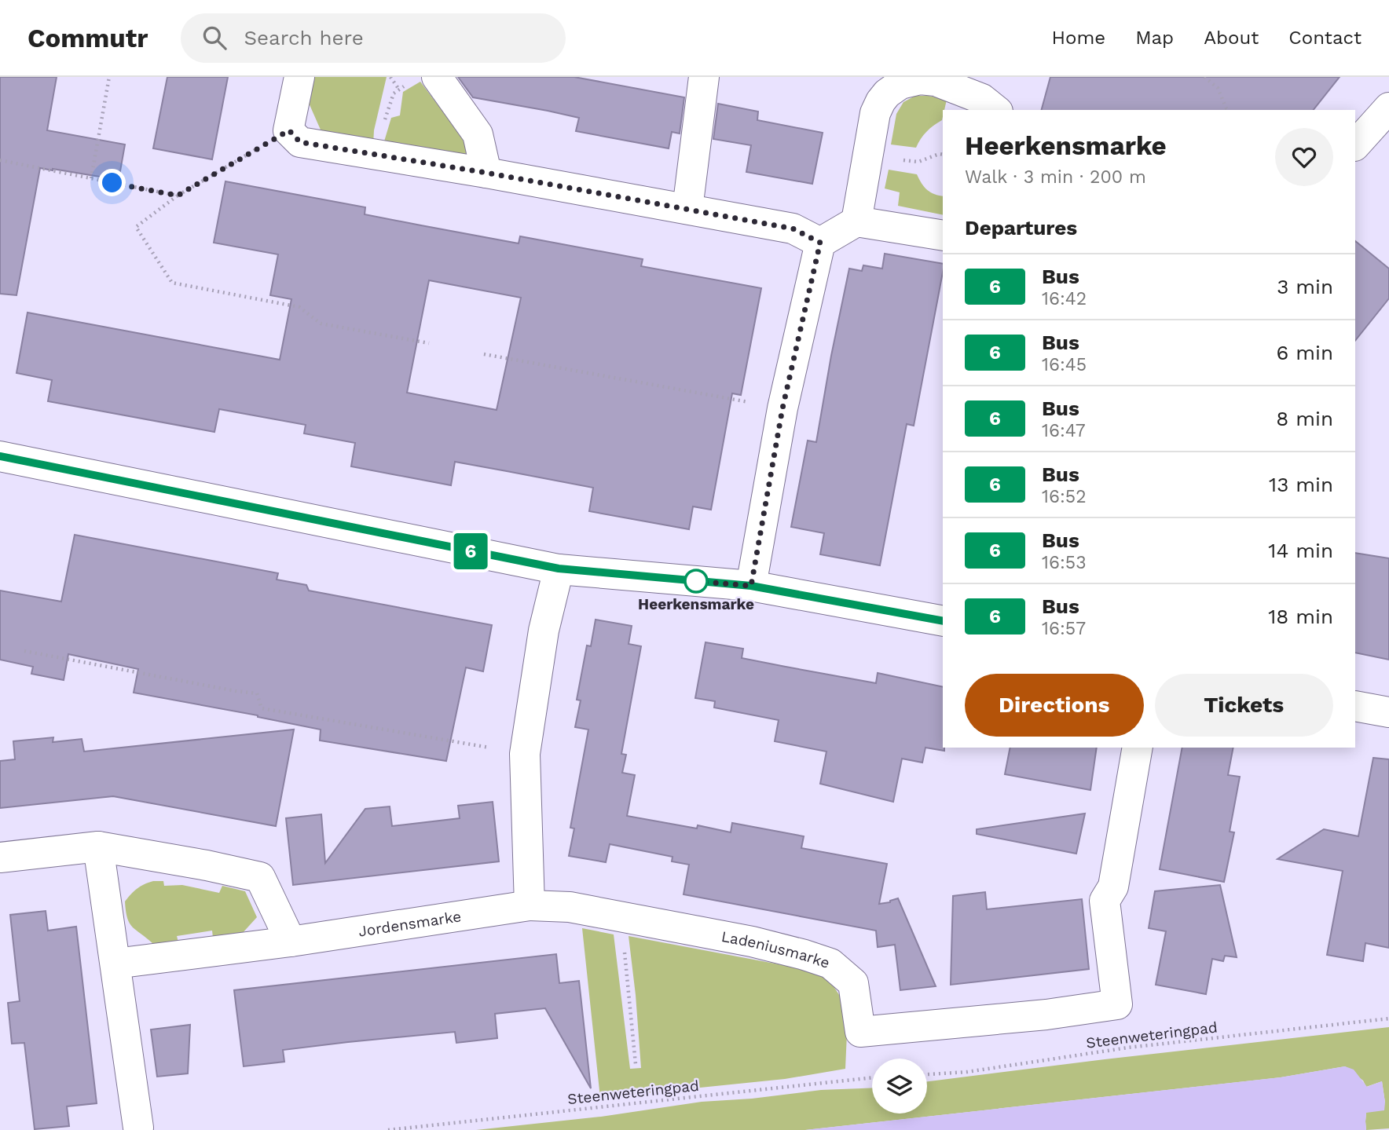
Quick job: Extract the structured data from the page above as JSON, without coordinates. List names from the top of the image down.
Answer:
{
  "streets": {
    "street": ["Jordensmarke", "Ladeniusmarke"],
    "path": ["Steenweteringpad"]
  },
  "crossings": [
    ["Jordensmarke", "Ladeniusmarke"]
  ],
  "places": ["Heerkensmarke"],
  "lines": ["bus line 6"],
  "page": {
    "header": "Commutr",
    "search": "Search here",
    "nav": [
      "Home",
      "Map",
      "About",
      "Contact"
    ],
    "on_map": "6",
    "heading": [
      ["Heerkensmarke", "Walk · 3 min · 200 m"],
      "Departures"
    ],
    "list": [
      {
        "mark": "6",
        "name": "Bus",
        "note": "16:42",
        "value": "3 min"
      },
      {
        "mark": "6",
        "name": "Bus",
        "note": "16:45",
        "value": "6 min"
      },
      {
        "mark": "6",
        "name": "Bus",
        "note": "16:47",
        "value": "8 min"
      },
      {
        "mark": "6",
        "name": "Bus",
        "note": "16:52",
        "value": "13 min"
      },
      {
        "mark": "6",
        "name": "Bus",
        "note": "16:53",
        "value": "14 min"
      },
      {
        "mark": "6",
        "name": "Bus",
        "note": "16:57",
        "value": "18 min"
      }
    ],
    "buttons": ["Directions", "Tickets"]
  }
}
